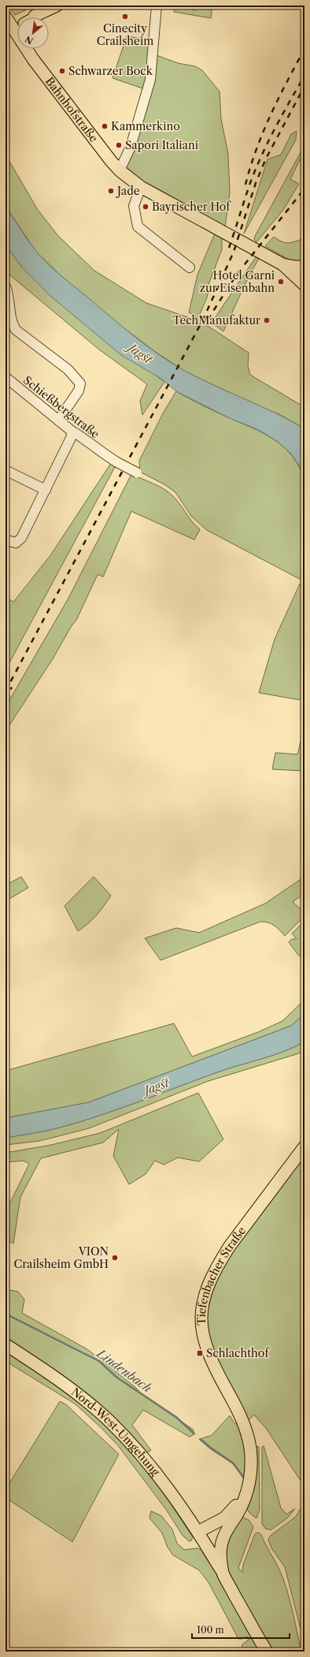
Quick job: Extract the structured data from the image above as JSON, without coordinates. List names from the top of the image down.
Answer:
{
  "streets": {
    "main road": ["Bahnhofstraße", "Tiefenbacher Straße", "Nord-West-Umgehung"],
    "street": ["Schießbergstraße"]
  },
  "crossings": [
    ["Tiefenbacher Straße", "Nord-West-Umgehung"]
  ],
  "water": ["Jagst", "Lindenbach"],
  "places": {
    "other": [
      "Cinecity Crailsheim",
      "Schwarzer Bock",
      "Kammerkino",
      "Sapori Italiani",
      "Jade",
      "Bayrischer Hof",
      "Hotel Garni zur Eisenbahn",
      "TechManufaktur",
      "VION Crailsheim GmbH"
    ],
    "transit": ["Schlachthof"]
  },
  "scale_bar": "100 m",
  "north": "bottom left"
}
